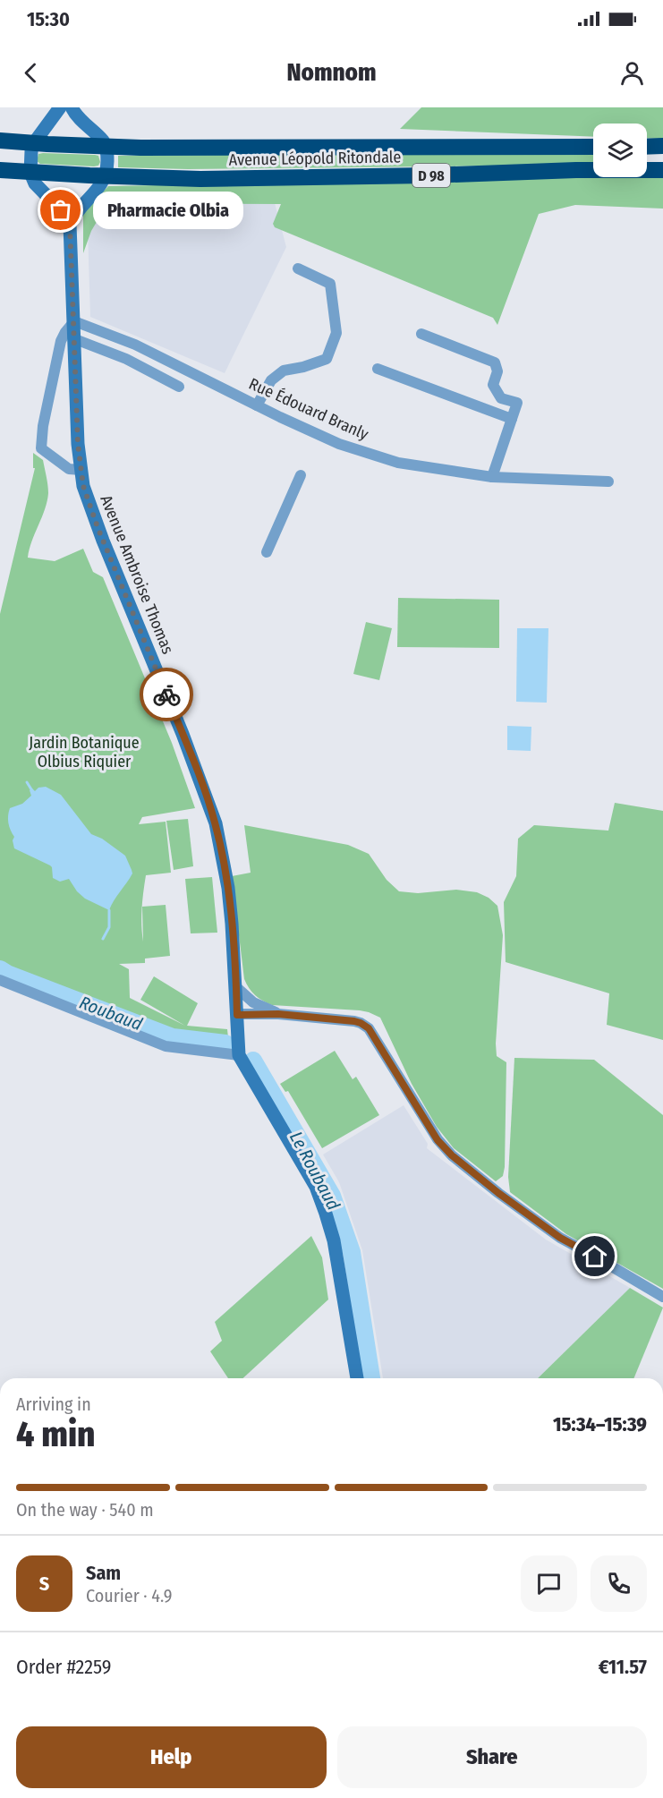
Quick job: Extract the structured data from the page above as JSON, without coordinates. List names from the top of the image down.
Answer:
{
  "streets": {
    "highway": ["Avenue Léopold Ritondale", "D 98"],
    "street": ["Rue Édouard Branly", "Avenue Ambroise Thomas"]
  },
  "crossings": [
    ["Rue Édouard Branly", "Avenue Ambroise Thomas"]
  ],
  "water": ["Roubaud", "Le Roubaud"],
  "parks": ["Jardin Botanique Olbius Riquier"],
  "places": ["Pharmacie Olbia"],
  "page": {
    "status": "15:30",
    "header": "Nomnom",
    "bubble": "Pharmacie Olbia",
    "heading": ["4 min", "Arriving in", "15:34–15:39"],
    "panel": [
      "Sam",
      "Courier · 4.9",
      "Order #2259",
      "€11.57"
    ],
    "bar": "On the way · 540 m",
    "round": "S",
    "buttons": ["Help", "Share"]
  }
}
